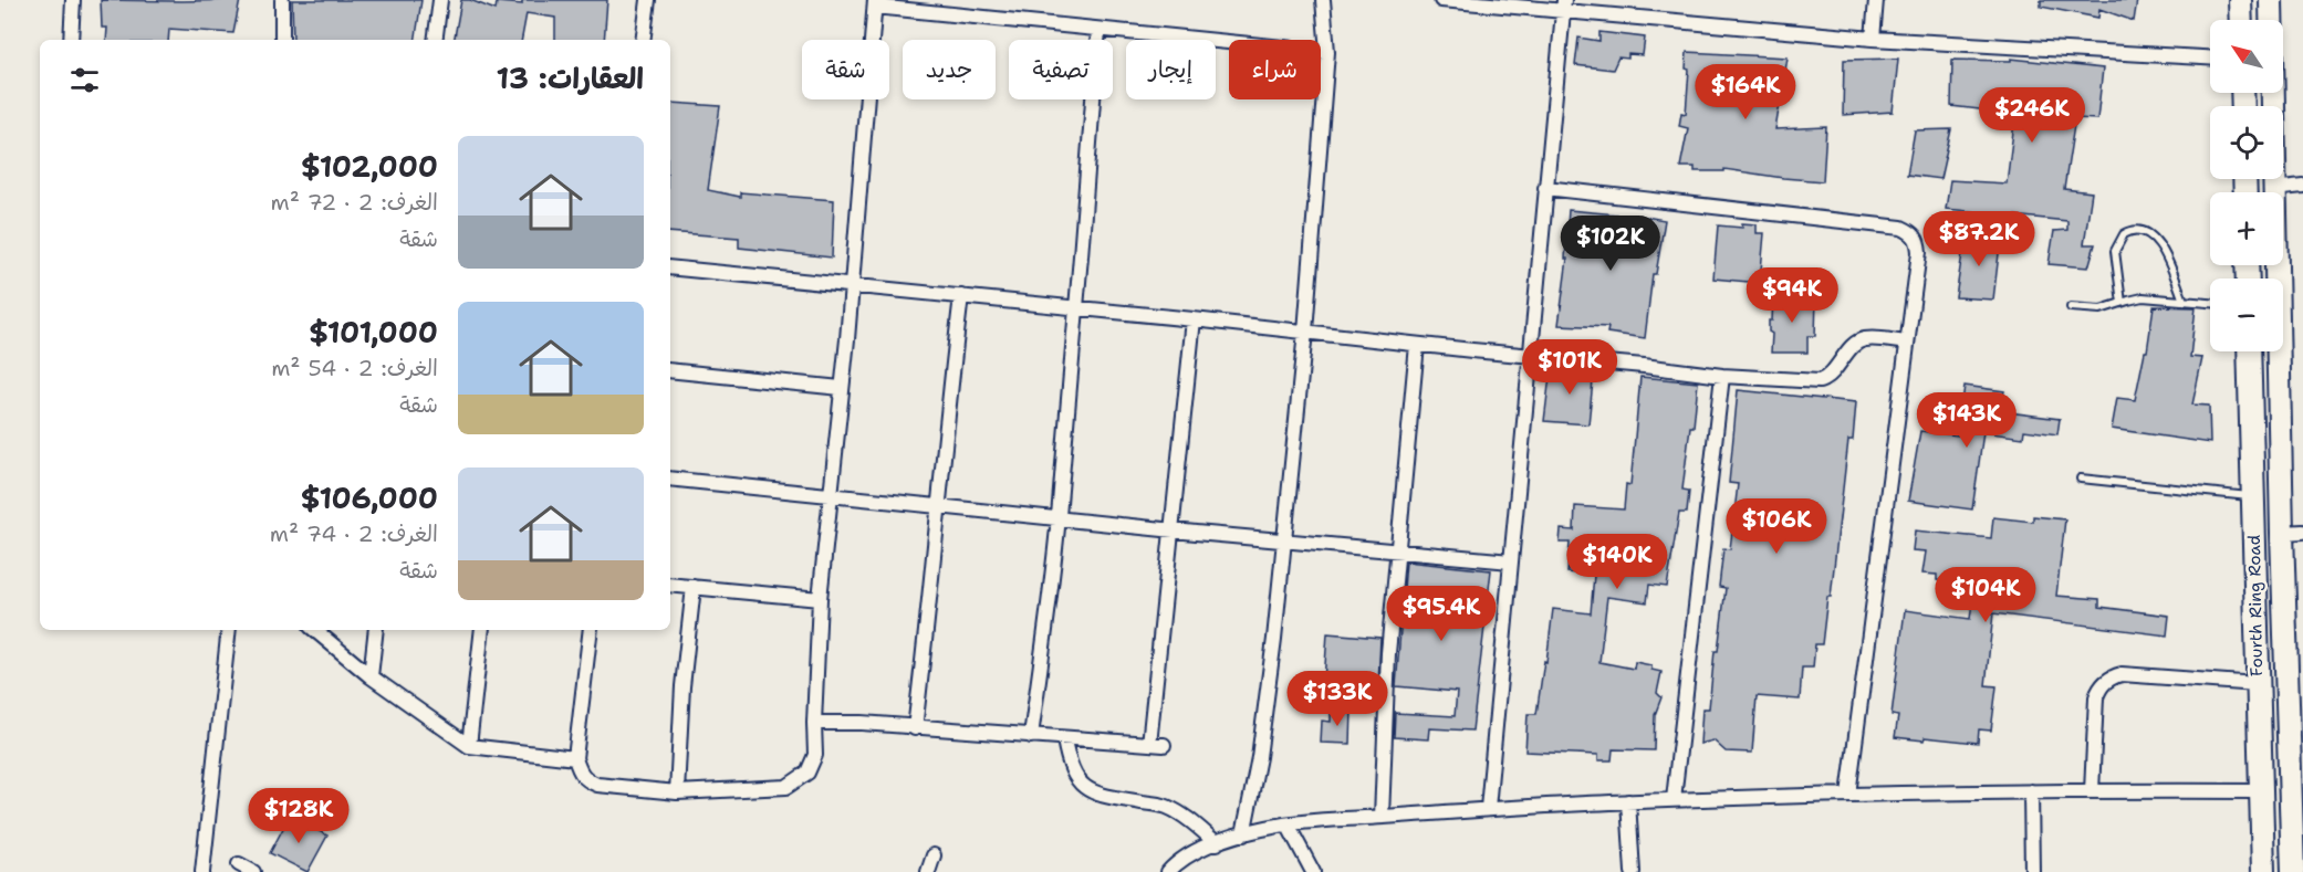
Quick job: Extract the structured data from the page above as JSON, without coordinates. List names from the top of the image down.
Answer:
{
  "streets": {
    "main road": ["Fourth Ring Road"]
  },
  "north": "top left",
  "page": {
    "map_buttons": ["+", "−"],
    "chip": [
      "شراء",
      "إيجار",
      "تصفية",
      "جديد",
      "شقة"
    ],
    "heading": "العقارات: 13",
    "price": [
      "$164K",
      "$246K",
      "$87.2K",
      "$102K",
      "$94K",
      "$101K",
      "$143K",
      "$106K",
      "$140K",
      "$104K",
      "$95.4K",
      "$133K",
      "$128K"
    ],
    "list": [
      {
        "name": "$102,000",
        "note": "الغرف: 2 · 72 m² · شقة"
      },
      {
        "name": "$101,000",
        "note": "الغرف: 2 · 54 m² · شقة"
      },
      {
        "name": "$106,000",
        "note": "الغرف: 2 · 74 m² · شقة"
      }
    ]
  }
}
